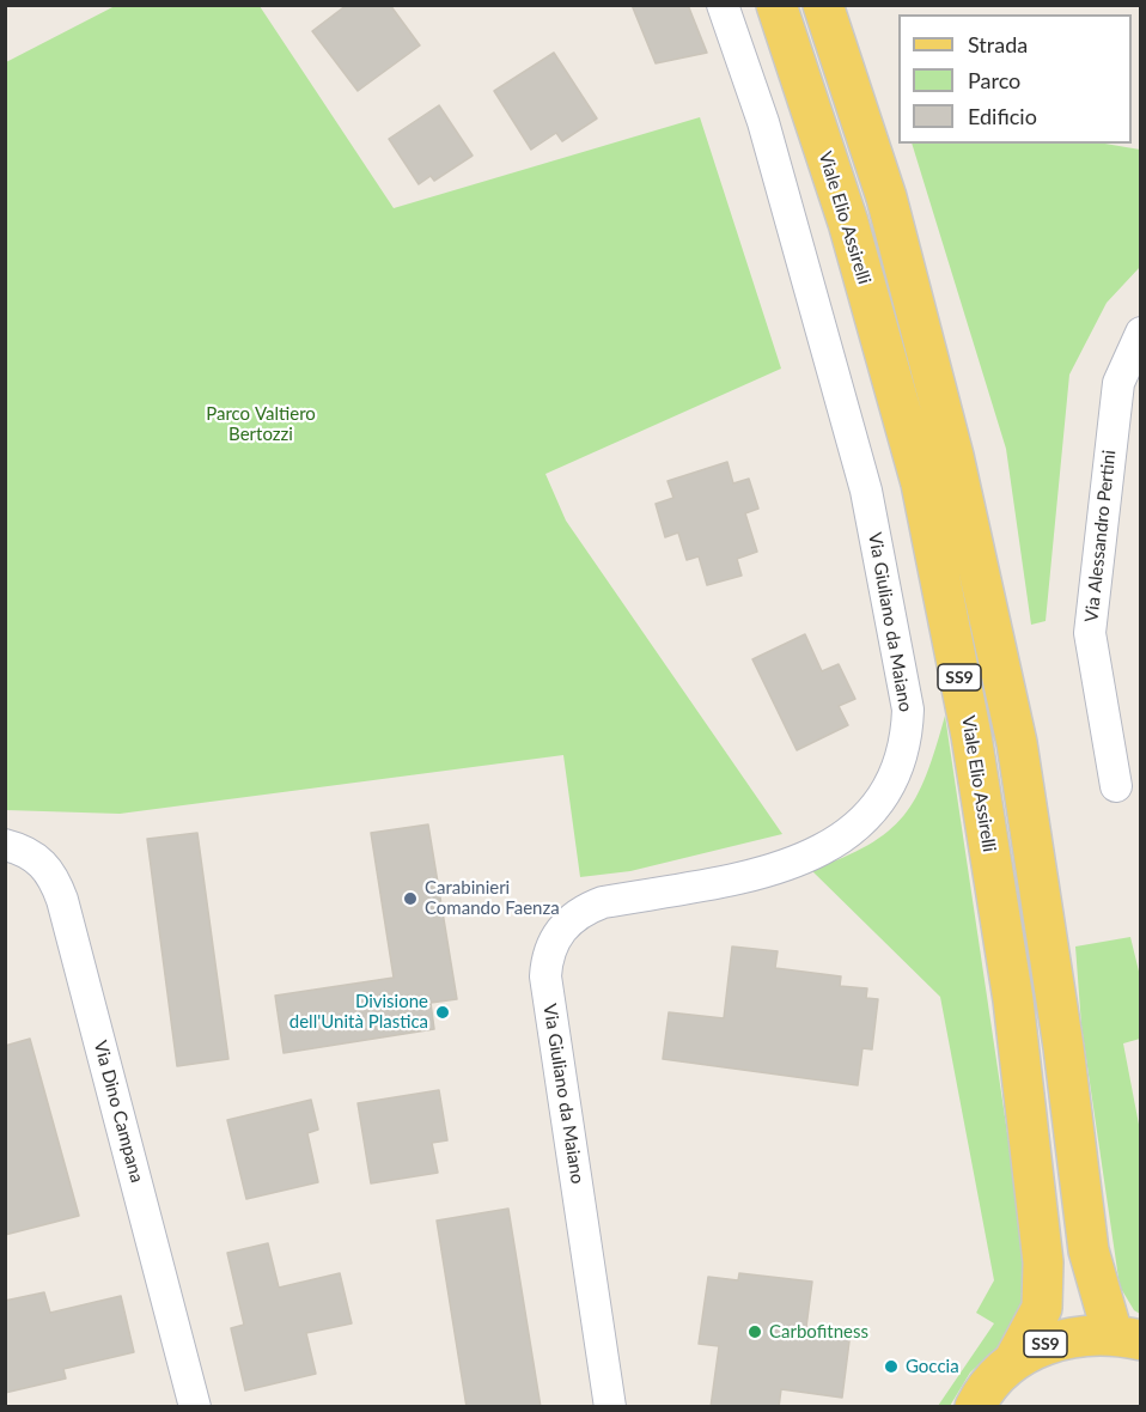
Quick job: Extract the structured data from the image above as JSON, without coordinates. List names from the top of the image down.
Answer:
{
  "streets": {
    "main road": ["Viale Elio Assirelli", "SS9"],
    "street": ["Via Alessandro Pertini", "Via Giuliano da Maiano", "Via Dino Campana"]
  },
  "crossings": [
    ["Viale Elio Assirelli", "SS9"]
  ],
  "parks": ["Parco Valtiero Bertozzi"],
  "places": [
    "Carabinieri Comando Faenza",
    "Divisione dell'Unità Plastica",
    "Carbofitness",
    "Goccia"
  ],
  "legend": ["Strada", "Parco", "Edificio"]
}
